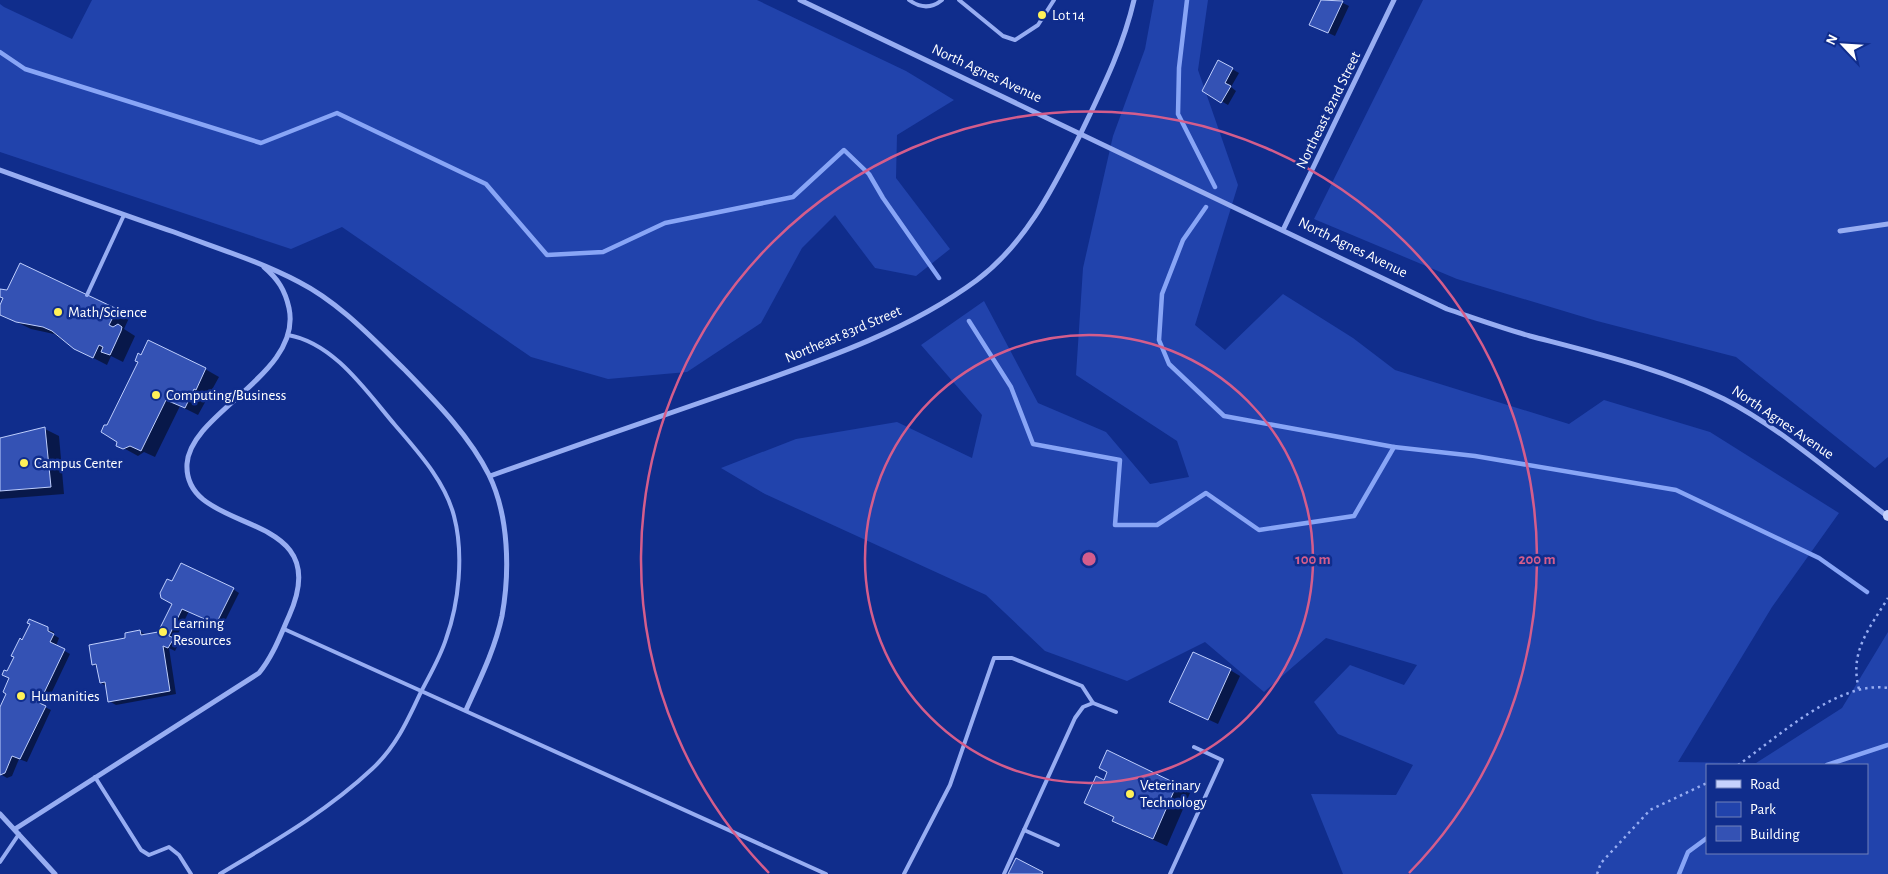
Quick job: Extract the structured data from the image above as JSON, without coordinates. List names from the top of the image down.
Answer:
{
  "streets": {
    "street": ["North Agnes Avenue", "Northeast 82nd Street", "Northeast 83rd Street"]
  },
  "crossings": [
    ["North Agnes Avenue", "Northeast 82nd Street"],
    ["North Agnes Avenue", "Northeast 83rd Street"]
  ],
  "places": [
    "Lot 14",
    "Math/Science",
    "Computing/Business",
    "Campus Center",
    "Learning Resources",
    "Humanities",
    "Veterinary Technology"
  ],
  "legend": ["Road", "Park", "Building"],
  "north": "top left",
  "rings": ["100 m", "200 m"]
}
